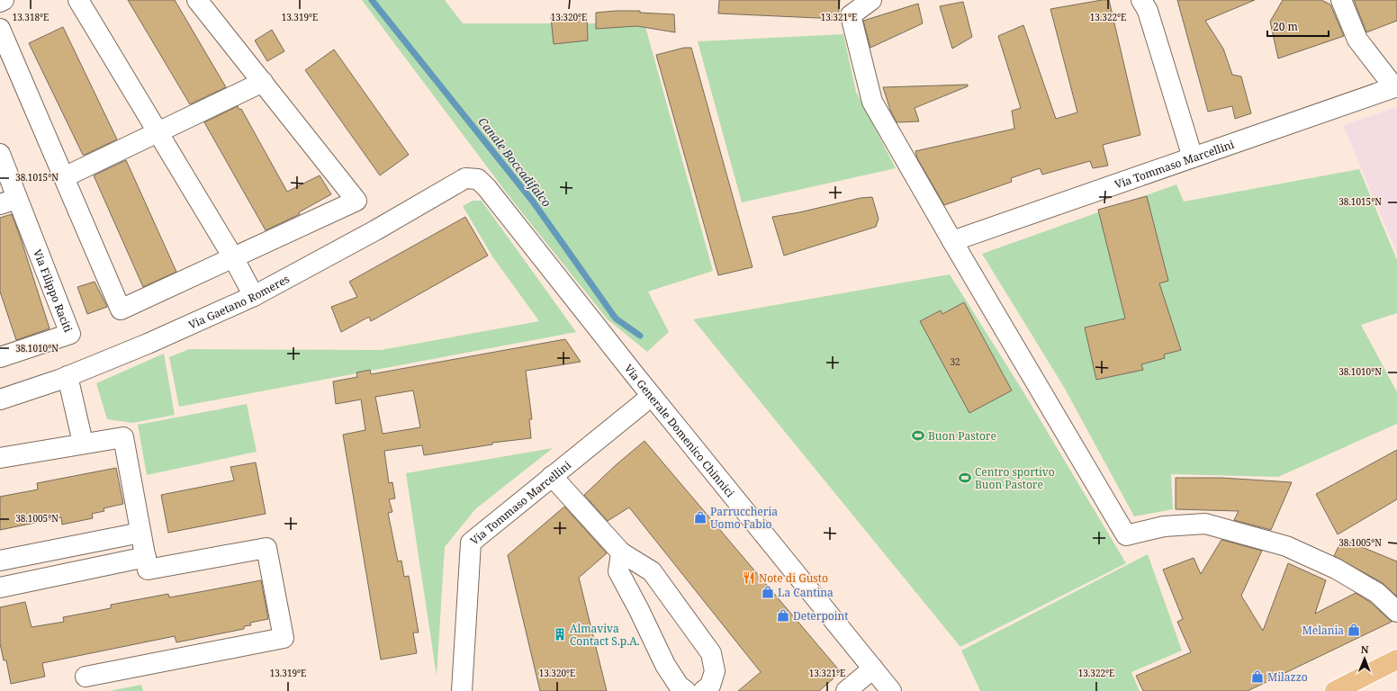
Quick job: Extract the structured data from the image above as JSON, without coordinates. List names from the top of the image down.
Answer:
{
  "streets": {
    "street": [
      "Via Tommaso Marcellini",
      "Via Filippo Raciti",
      "Via Gaetano Romeres",
      "Via Generale Domenico Chinnici"
    ]
  },
  "crossings": [
    ["Via Tommaso Marcellini", "Via Generale Domenico Chinnici"],
    ["Via Gaetano Romeres", "Via Generale Domenico Chinnici"]
  ],
  "water": ["Canale Boccadifalco"],
  "places": {
    "sports": ["Buon Pastore", "Centro sportivo Buon Pastore"],
    "shop": [
      "Parruccheria Uomo Fabio",
      "La Cantina",
      "Deterpoint",
      "Melania",
      "Milazzo"
    ],
    "restaurant": ["Note di Gusto"],
    "building": ["Almaviva Contact S.p.A."]
  },
  "house_numbers": ["32"],
  "scale_bar": "20 m",
  "north": "top",
  "coordinates": [
    "13.318°E",
    "13.319°E",
    "13.320°E",
    "13.321°E",
    "13.322°E",
    "38.1015°N",
    "38.1010°N",
    "38.1005°N"
  ]
}
